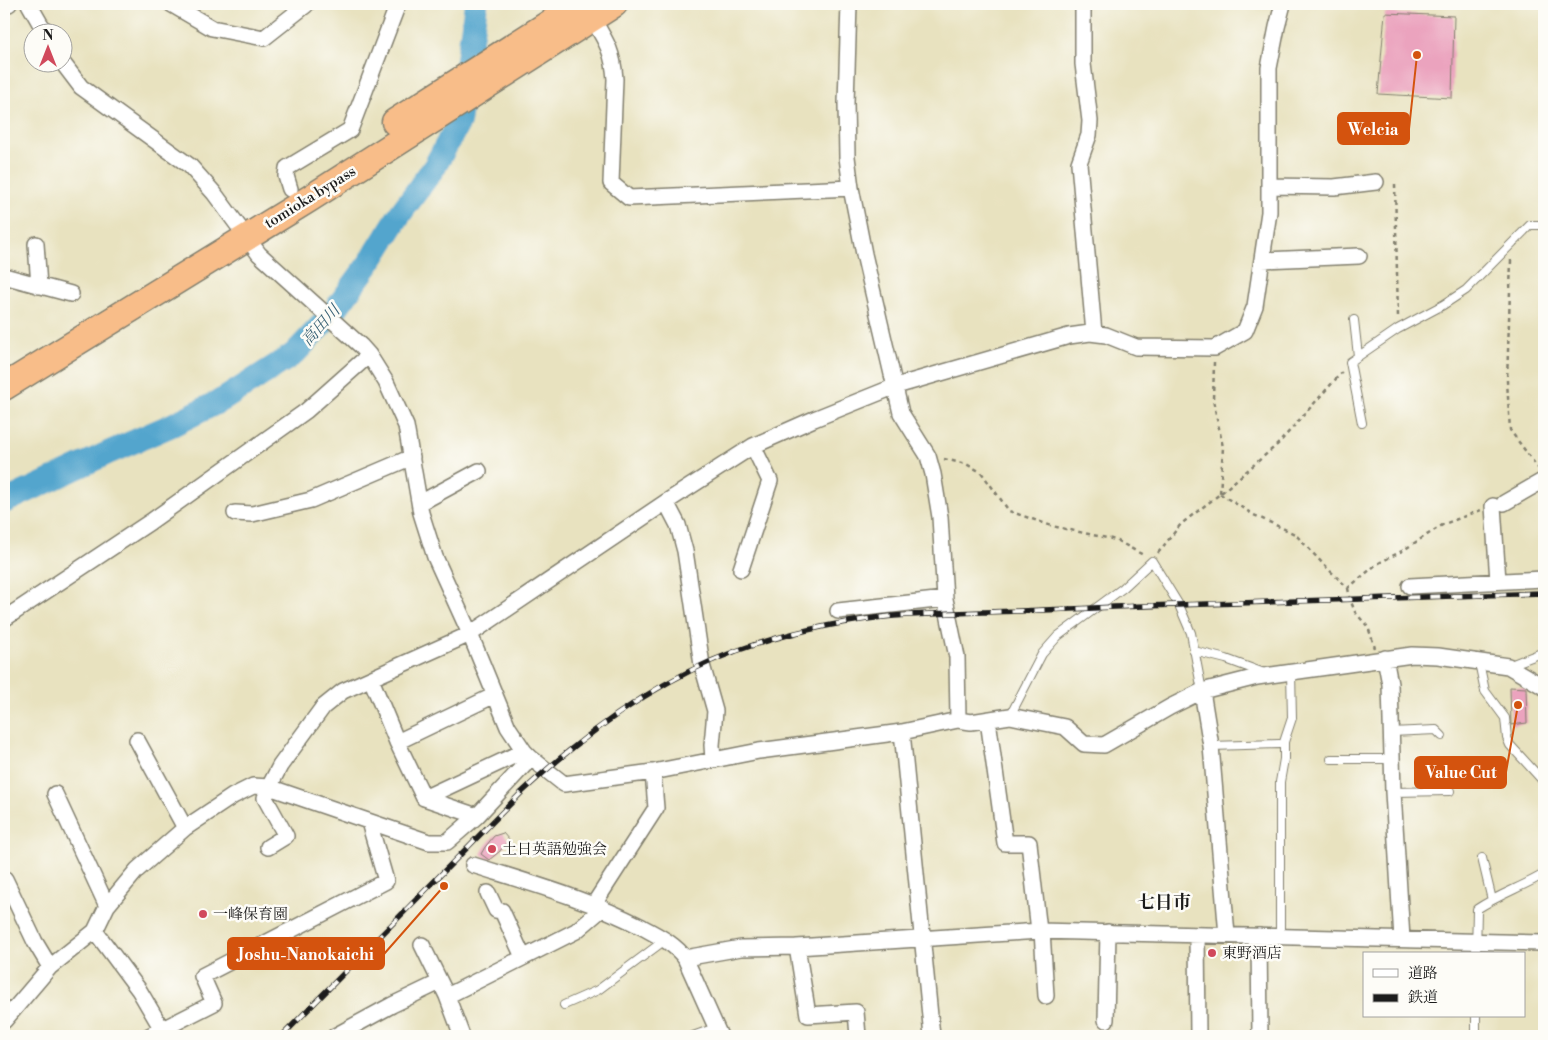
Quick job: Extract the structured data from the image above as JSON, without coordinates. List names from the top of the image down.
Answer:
{
  "streets": {
    "highway": ["tomioka bypass"]
  },
  "districts": ["七日市"],
  "water": ["高田川"],
  "places": [
    "Welcia",
    "Value Cut",
    "土日英語勉強会",
    "Joshu-Nanokaichi",
    "一峰保育園",
    "東野酒店"
  ],
  "legend": ["道路", "鉄道"],
  "north": "top"
}
